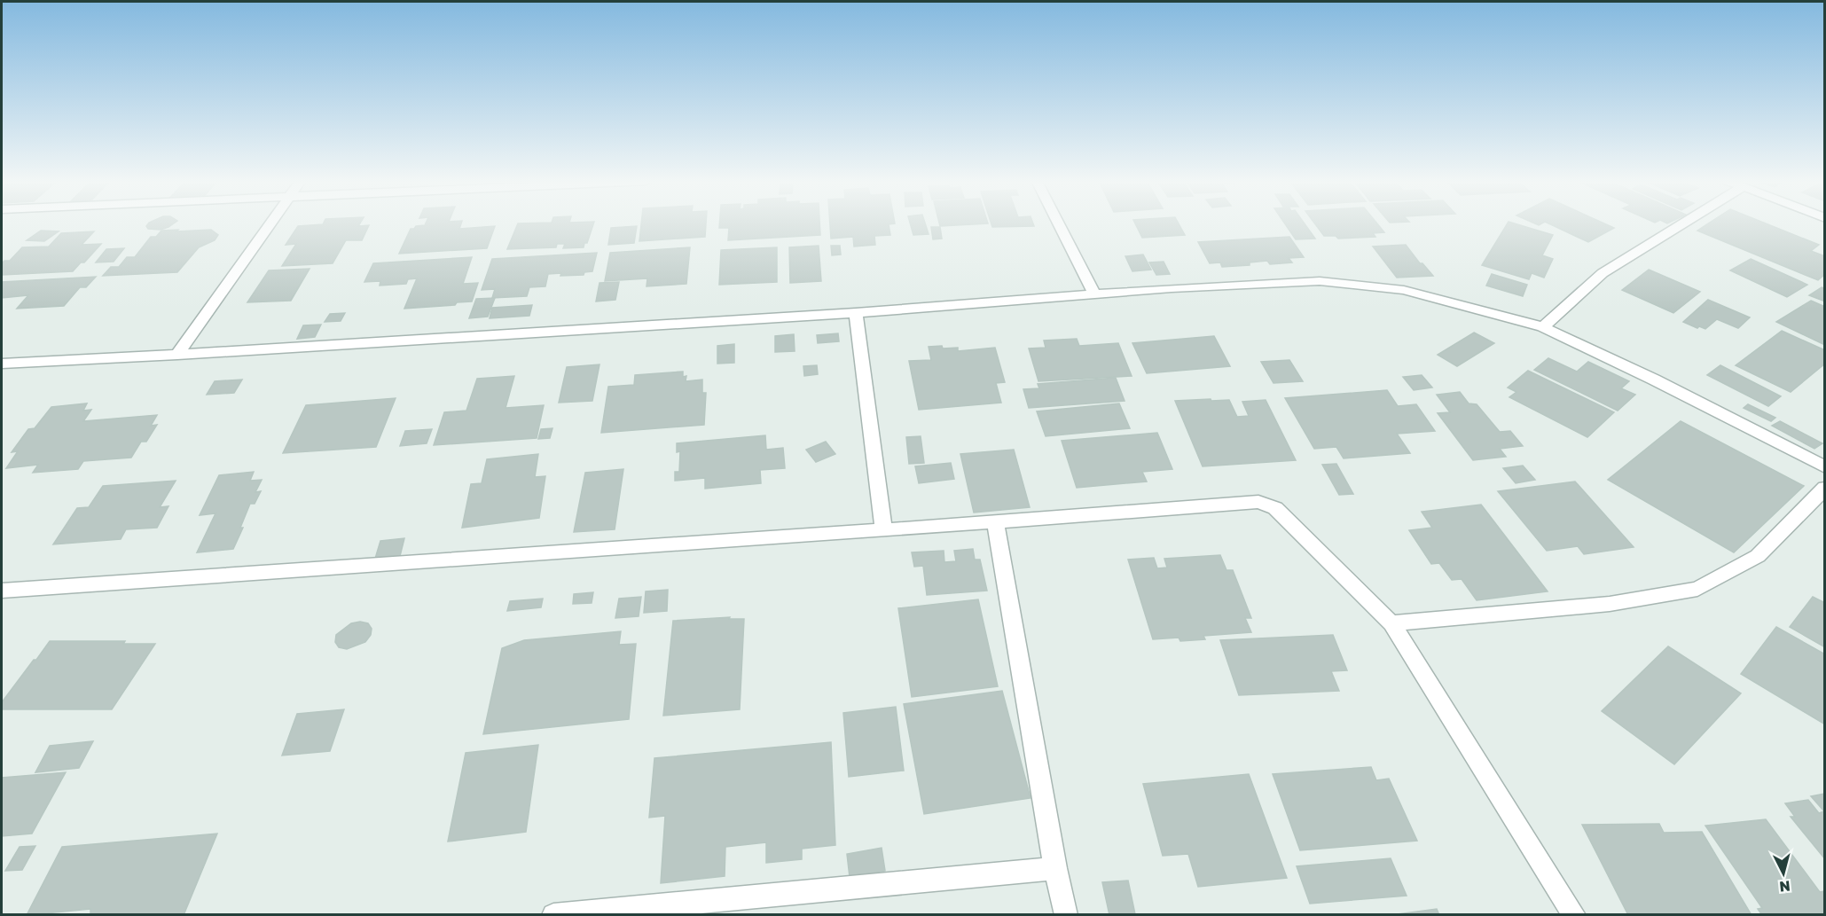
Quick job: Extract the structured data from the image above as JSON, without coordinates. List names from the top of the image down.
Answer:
{
  "north": "bottom"
}
